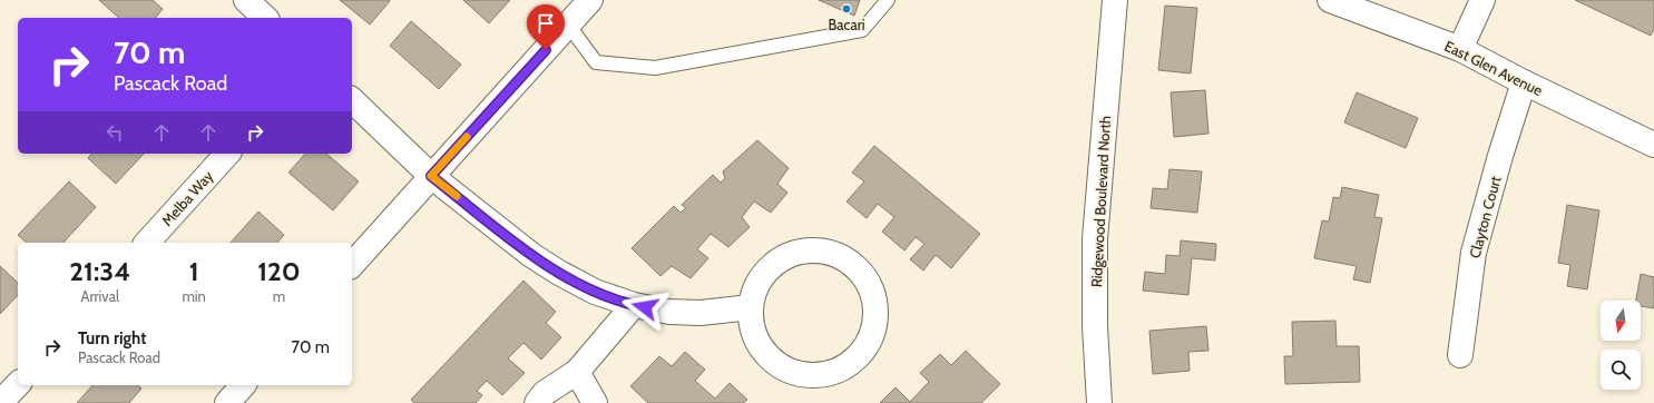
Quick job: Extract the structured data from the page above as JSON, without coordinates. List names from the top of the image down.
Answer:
{
  "streets": {
    "street": [
      "East Glen Avenue",
      "Melba Way",
      "Ridgewood Boulevard North",
      "Clayton Court"
    ]
  },
  "crossings": [
    ["East Glen Avenue", "Clayton Court"]
  ],
  "places": ["Bacari"],
  "north": "bottom",
  "page": {
    "turn": ["70 m", "Pascack Road"],
    "eta": [
      "21:34",
      "Arrival",
      "1",
      "min",
      "120",
      "m"
    ],
    "list": [
      {
        "name": "Turn right",
        "note": "Pascack Road",
        "value": "70 m"
      }
    ]
  }
}
